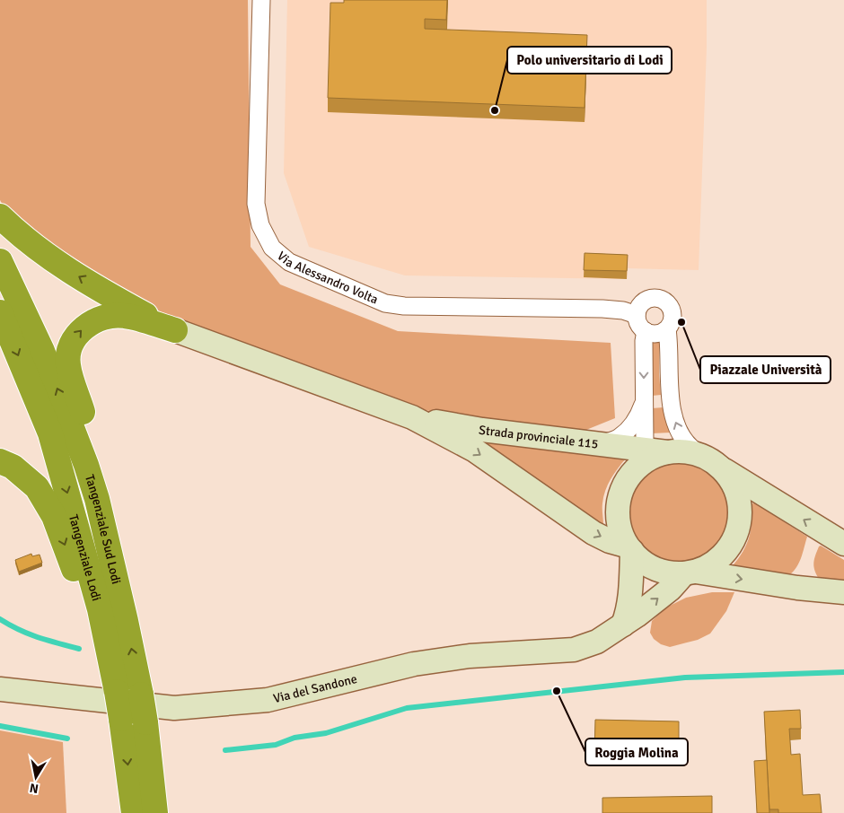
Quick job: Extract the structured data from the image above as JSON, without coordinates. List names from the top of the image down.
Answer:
{
  "streets": {
    "highway": ["Tangenziale Sud Lodi", "Tangenziale Lodi"],
    "main road": ["Strada provinciale 115", "Via del Sandone"],
    "street": ["Via Alessandro Volta"]
  },
  "crossings": [
    ["Strada provinciale 115", "Via del Sandone"]
  ],
  "places": ["Polo universitario di Lodi", "Piazzale Università", "Roggia Molina"],
  "north": "bottom"
}
